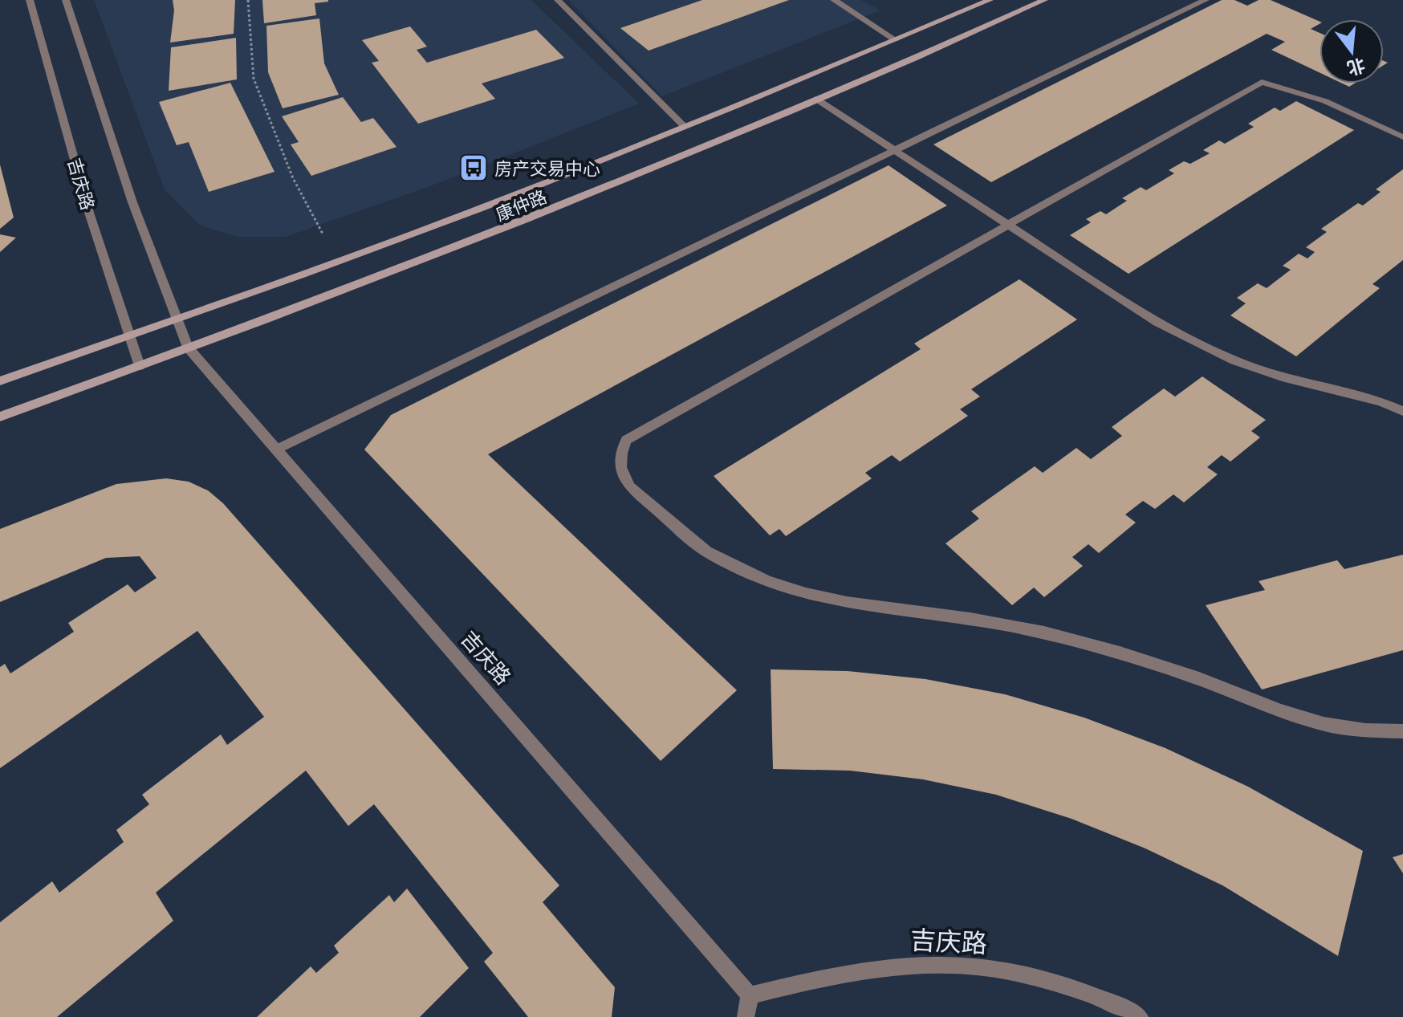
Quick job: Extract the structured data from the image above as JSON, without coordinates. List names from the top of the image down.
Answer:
{
  "streets": {
    "main road": ["康仲路"],
    "street": ["吉庆路"]
  },
  "crossings": [
    ["吉庆路", "康仲路"]
  ],
  "places": {
    "bus stop": ["房产交易中心"]
  },
  "north": "bottom"
}
